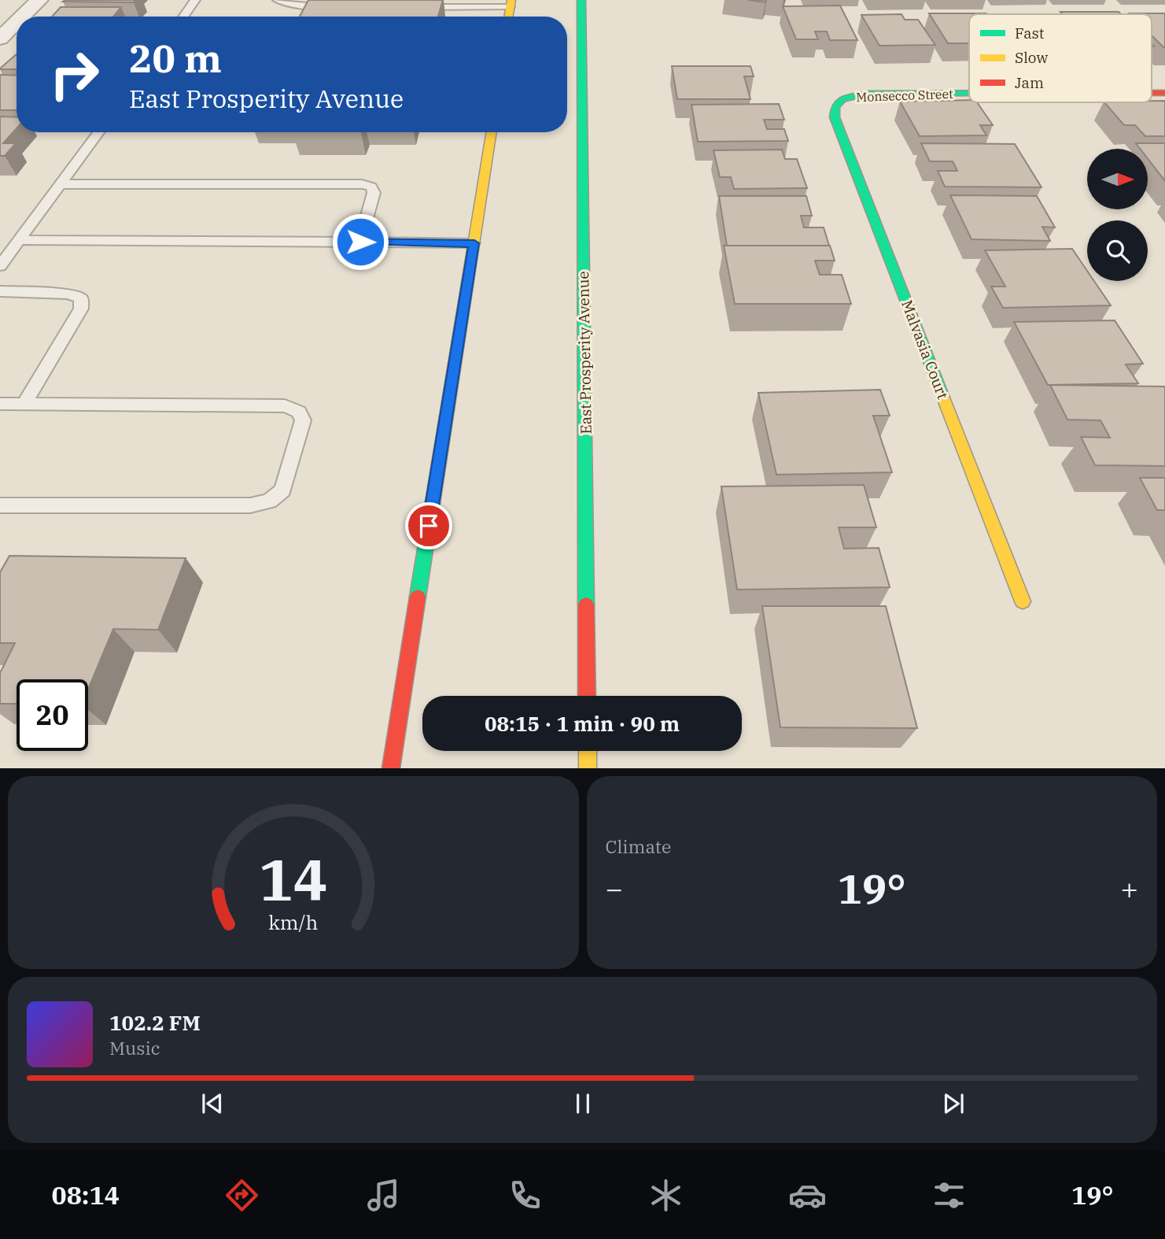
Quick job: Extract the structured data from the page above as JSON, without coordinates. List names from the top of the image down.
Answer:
{
  "streets": {
    "main road": ["Monsecco Street", "Malvasia Court", "East Prosperity Avenue"]
  },
  "crossings": [
    ["Monsecco Street", "Malvasia Court"]
  ],
  "legend": ["Fast", "Slow", "Jam"],
  "north": "right",
  "page": {
    "turn": ["20 m", "East Prosperity Avenue"],
    "limit": "20",
    "trip": "08:15 · 1 min · 90 m",
    "tile": "Climate",
    "heat": ["−", "19°", "+"],
    "song": ["102.2 FM", "Music"],
    "tabs": ["08:14", "19°"],
    "gauge": ["14", "km/h"]
  }
}
